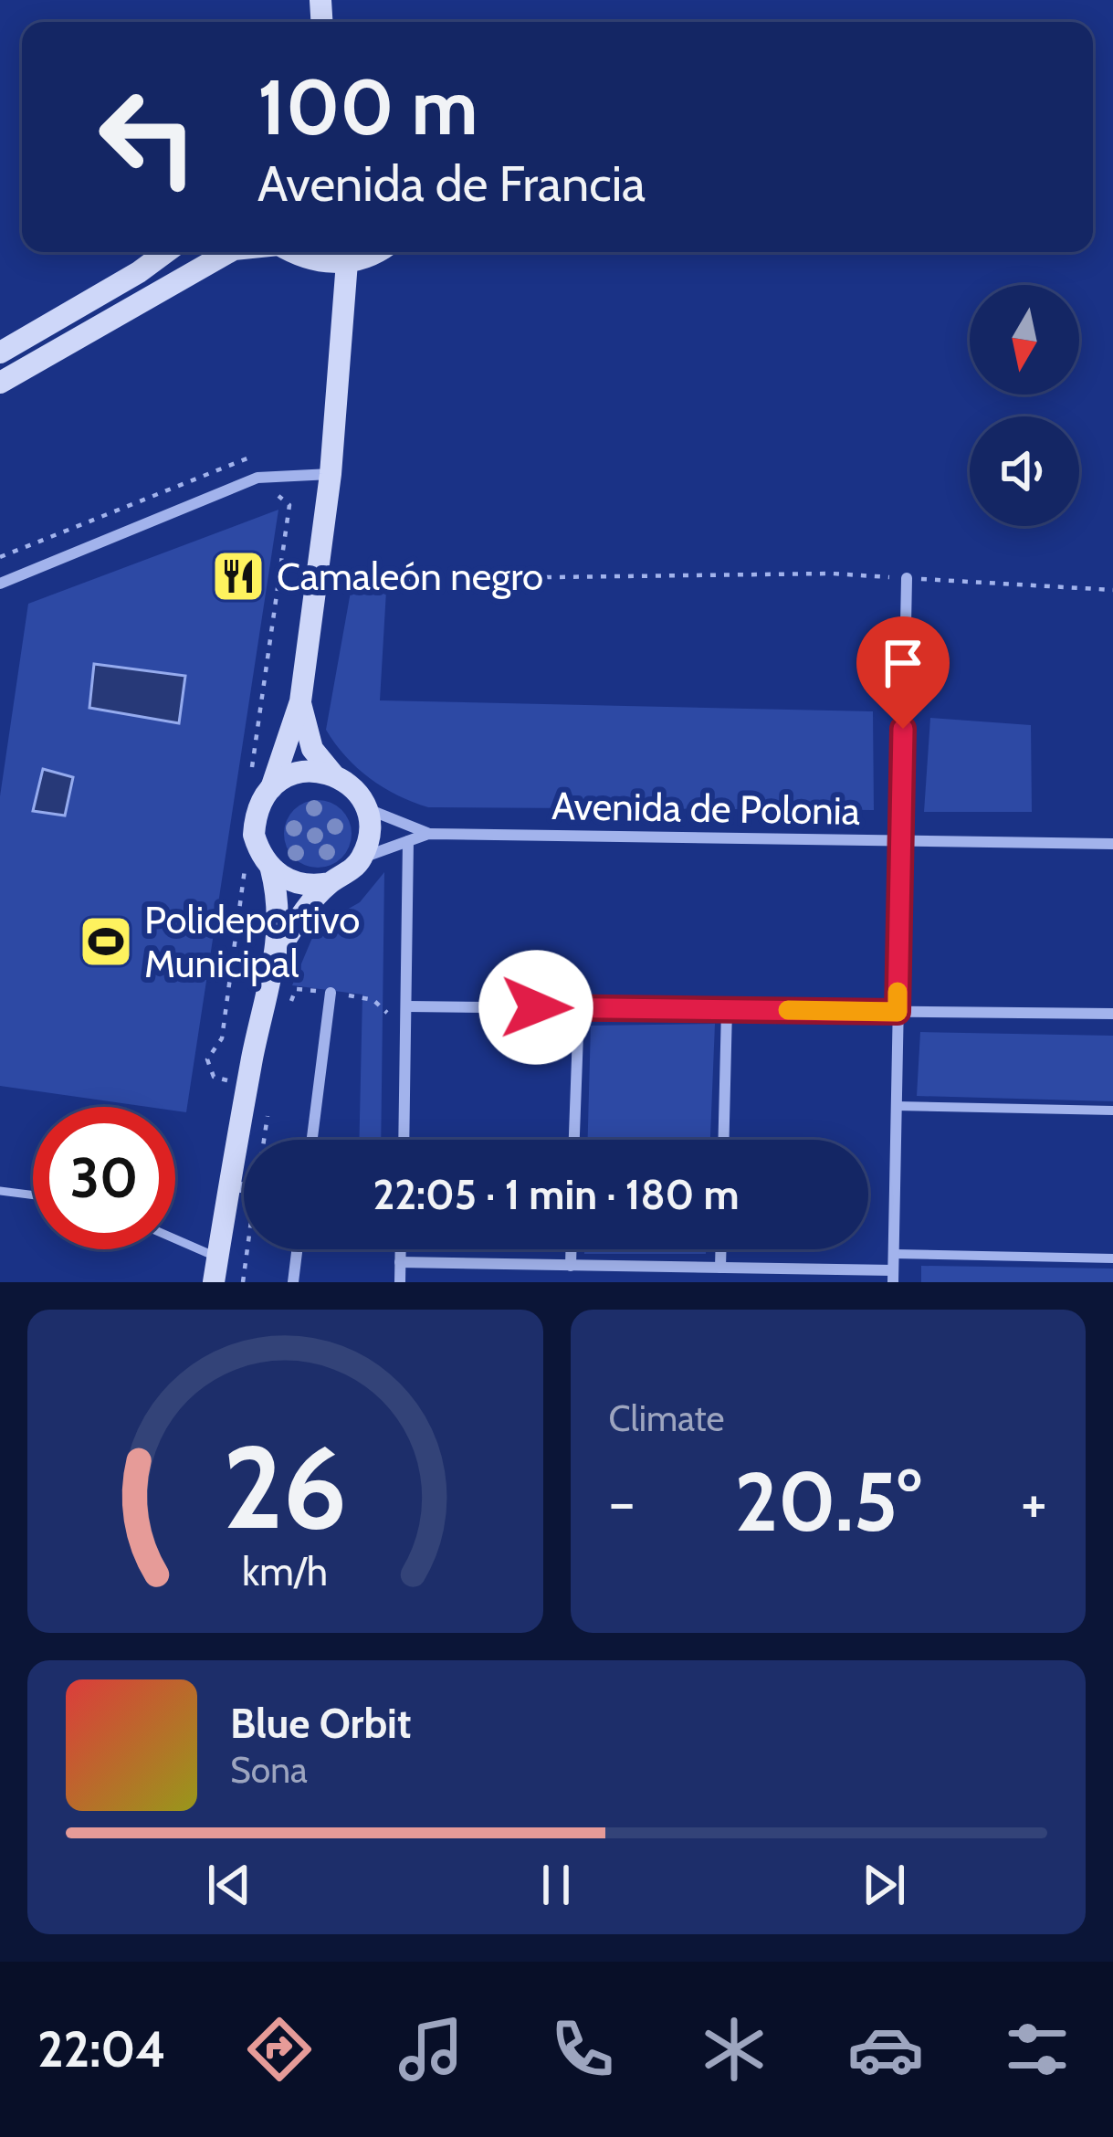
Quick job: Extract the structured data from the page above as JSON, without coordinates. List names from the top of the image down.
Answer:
{
  "streets": {
    "street": ["Avenida de Polonia"]
  },
  "places": {
    "restaurant": ["Camaleón negro"],
    "sports": ["Polideportivo Municipal"]
  },
  "north": "bottom",
  "page": {
    "turn": ["100 m", "Avenida de Francia"],
    "limit": "30",
    "trip": "22:05 · 1 min · 180 m",
    "tile": "Climate",
    "heat": ["−", "20.5°", "+"],
    "song": ["Blue Orbit", "Sona"],
    "tabs": "22:04",
    "gauge": ["26", "km/h"]
  }
}
